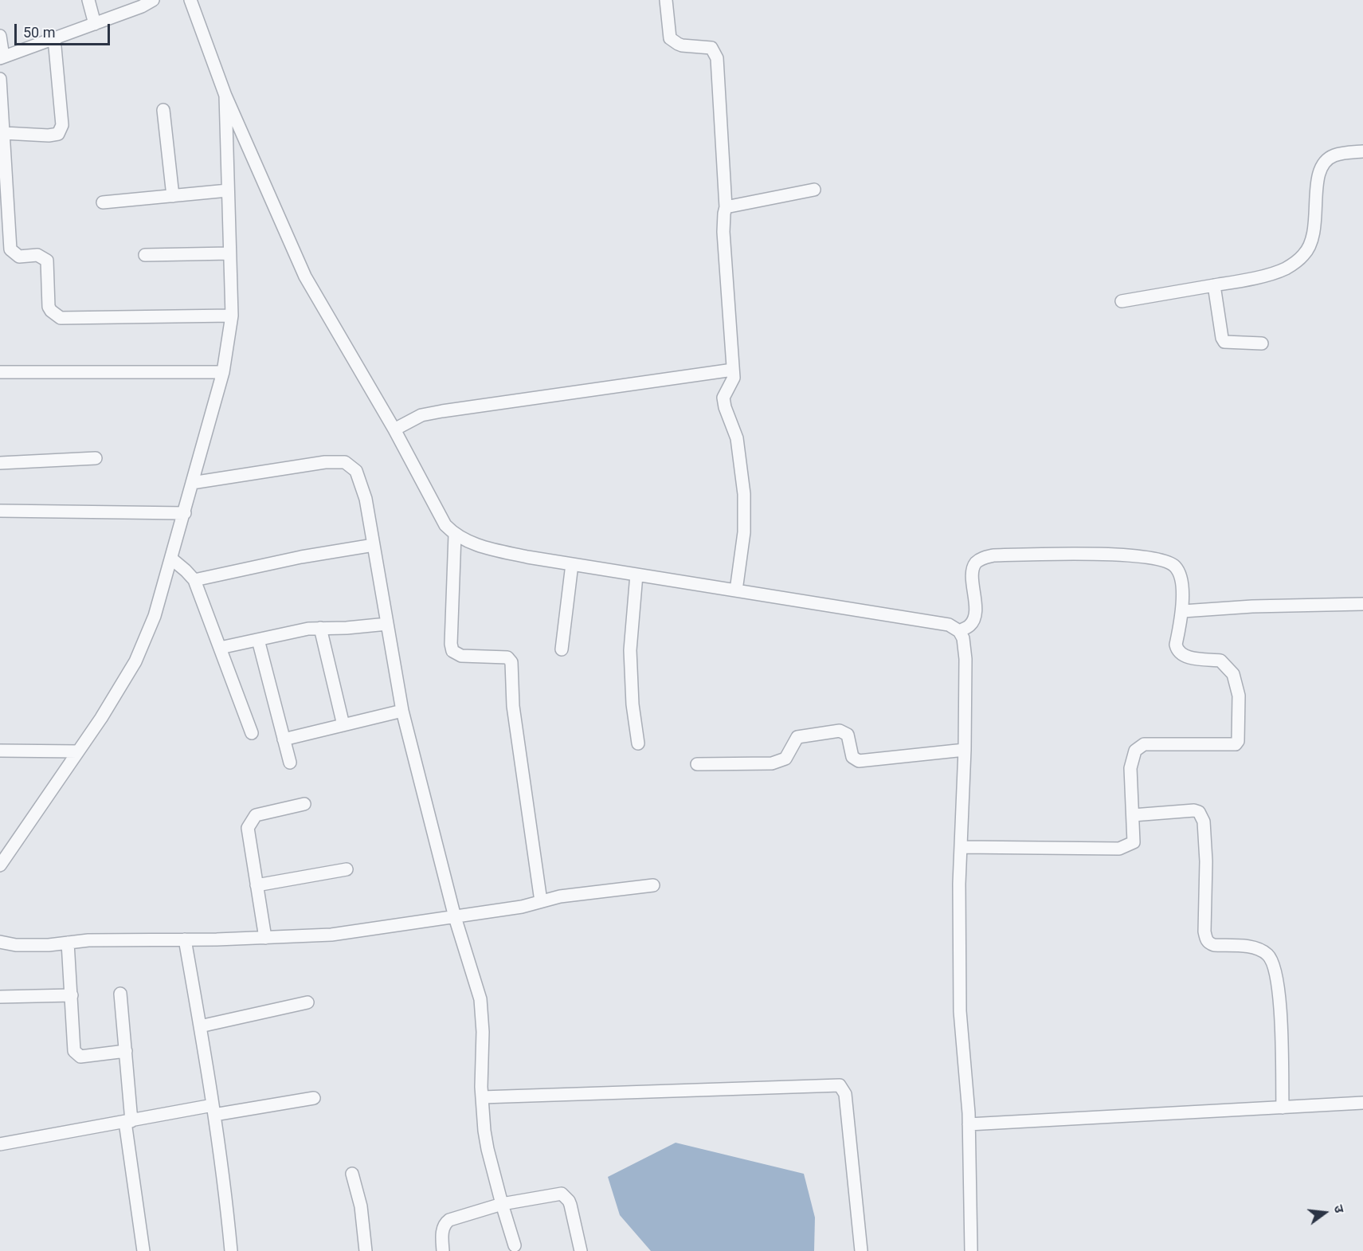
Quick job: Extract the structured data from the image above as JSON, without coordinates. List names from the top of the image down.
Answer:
{
  "scale_bar": "50 m",
  "north": "right"
}
